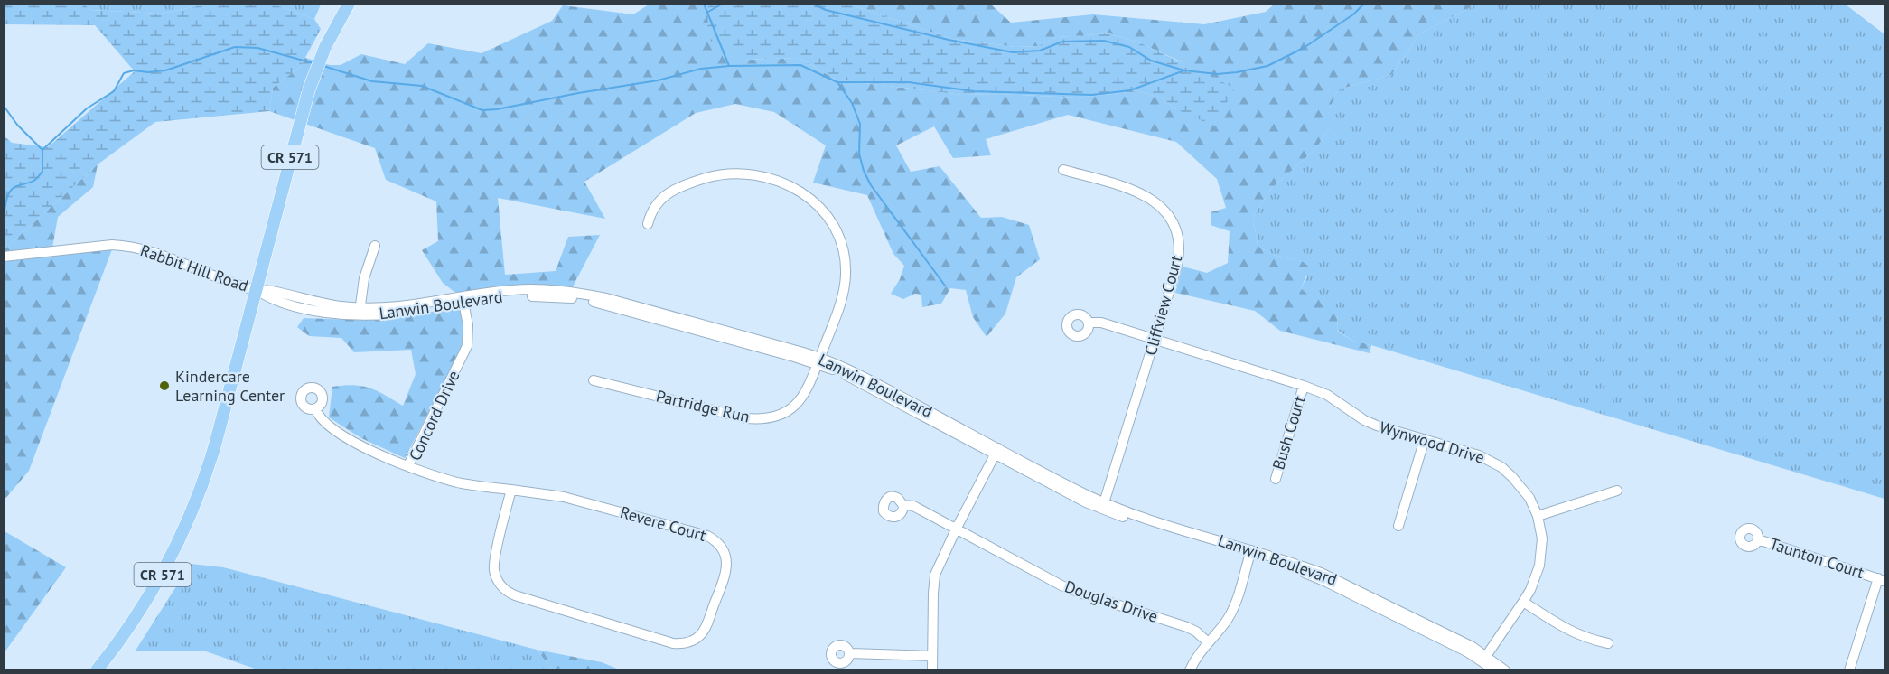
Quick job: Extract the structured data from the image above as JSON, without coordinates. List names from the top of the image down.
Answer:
{
  "streets": {
    "main road": ["CR 571"],
    "street": [
      "Rabbit Hill Road",
      "Lanwin Boulevard",
      "Cliffview Court",
      "Partridge Run",
      "Concord Drive",
      "Bush Court",
      "Wynwood Drive",
      "Revere Court",
      "Taunton Court",
      "Douglas Drive"
    ]
  },
  "crossings": [
    ["CR 571", "Rabbit Hill Road"],
    ["CR 571", "Lanwin Boulevard"],
    ["Rabbit Hill Road", "Lanwin Boulevard"],
    ["Lanwin Boulevard", "Cliffview Court"],
    ["Lanwin Boulevard", "Partridge Run"],
    ["Lanwin Boulevard", "Concord Drive"],
    ["Lanwin Boulevard", "Wynwood Drive"],
    ["Cliffview Court", "Wynwood Drive"],
    ["Concord Drive", "Revere Court"],
    ["Bush Court", "Wynwood Drive"]
  ],
  "places": ["Kindercare Learning Center"]
}
